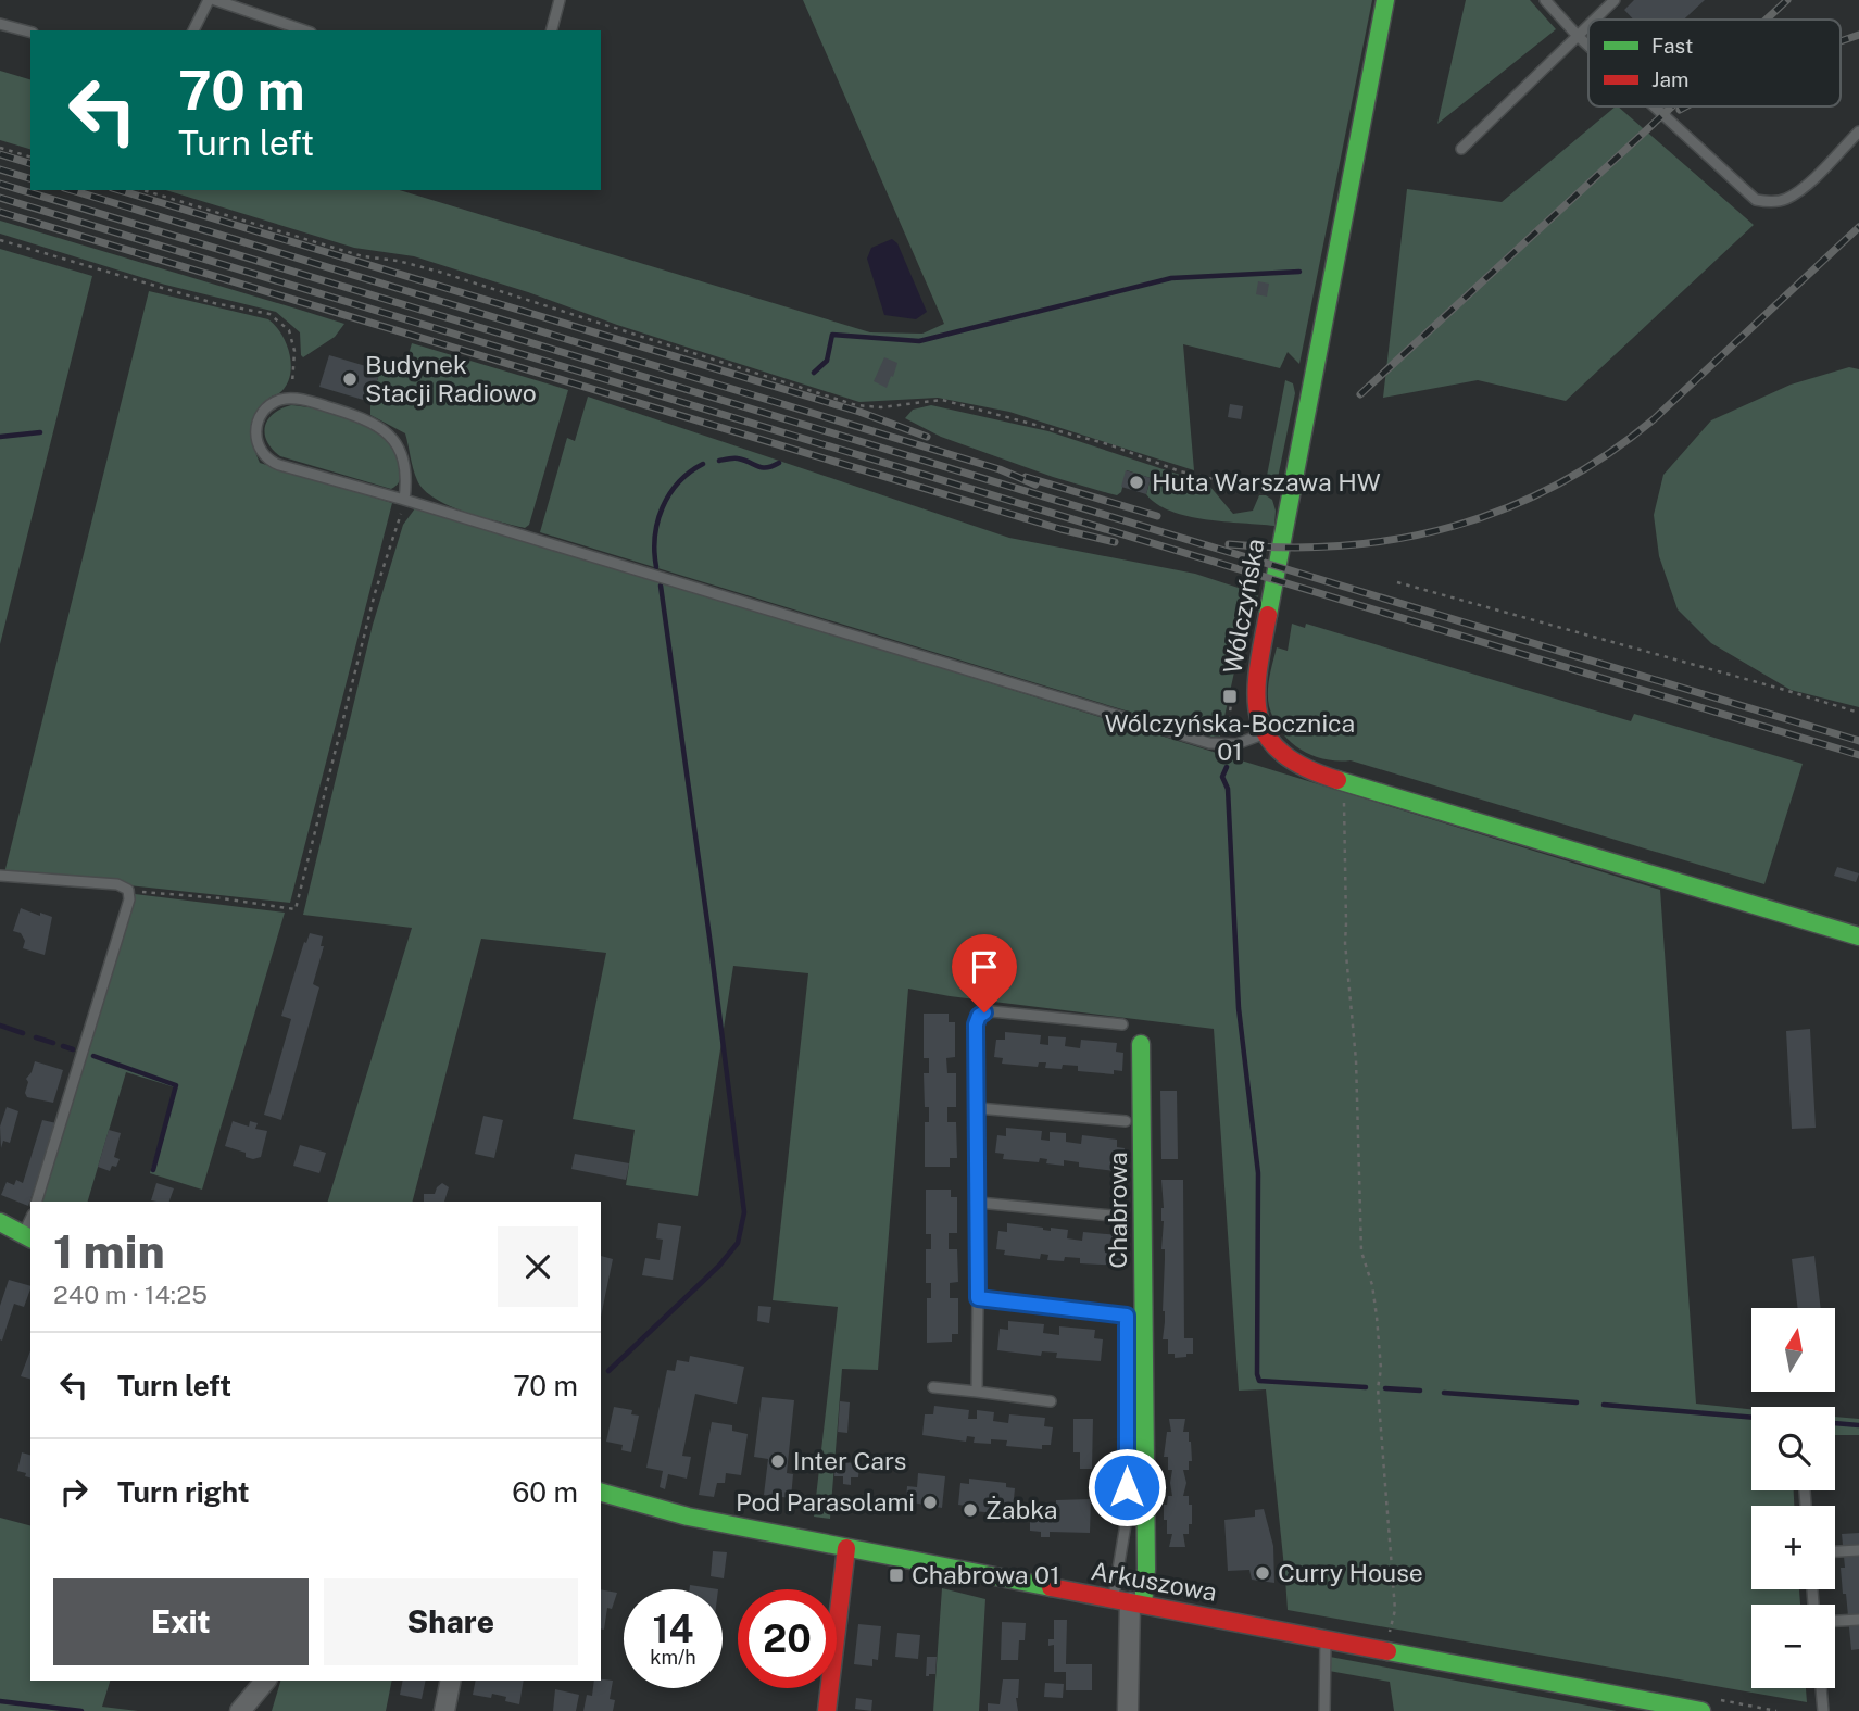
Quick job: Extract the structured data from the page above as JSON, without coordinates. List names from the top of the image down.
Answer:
{
  "streets": {
    "street": ["Wólczyńska", "Chabrowa", "Arkuszowa"]
  },
  "crossings": [
    ["Chabrowa", "Arkuszowa"]
  ],
  "places": {
    "other": [
      "Budynek Stacji Radiowo",
      "Huta Warszawa HW",
      "Inter Cars",
      "Pod Parasolami",
      "Żabka",
      "Curry House"
    ],
    "transit": ["Wólczyńska-Bocznica 01", "Chabrowa 01"]
  },
  "legend": ["Fast", "Jam"],
  "north": "top",
  "page": {
    "turn": ["70 m", "Turn left"],
    "heading": ["1 min", "240 m · 14:25"],
    "map_buttons": ["+", "−"],
    "list": [
      {
        "name": "Turn left",
        "value": "70 m"
      },
      {
        "name": "Turn right",
        "value": "60 m"
      }
    ],
    "buttons": ["Exit", "Share"],
    "speed": "14 km/h",
    "limit": "20"
  }
}
